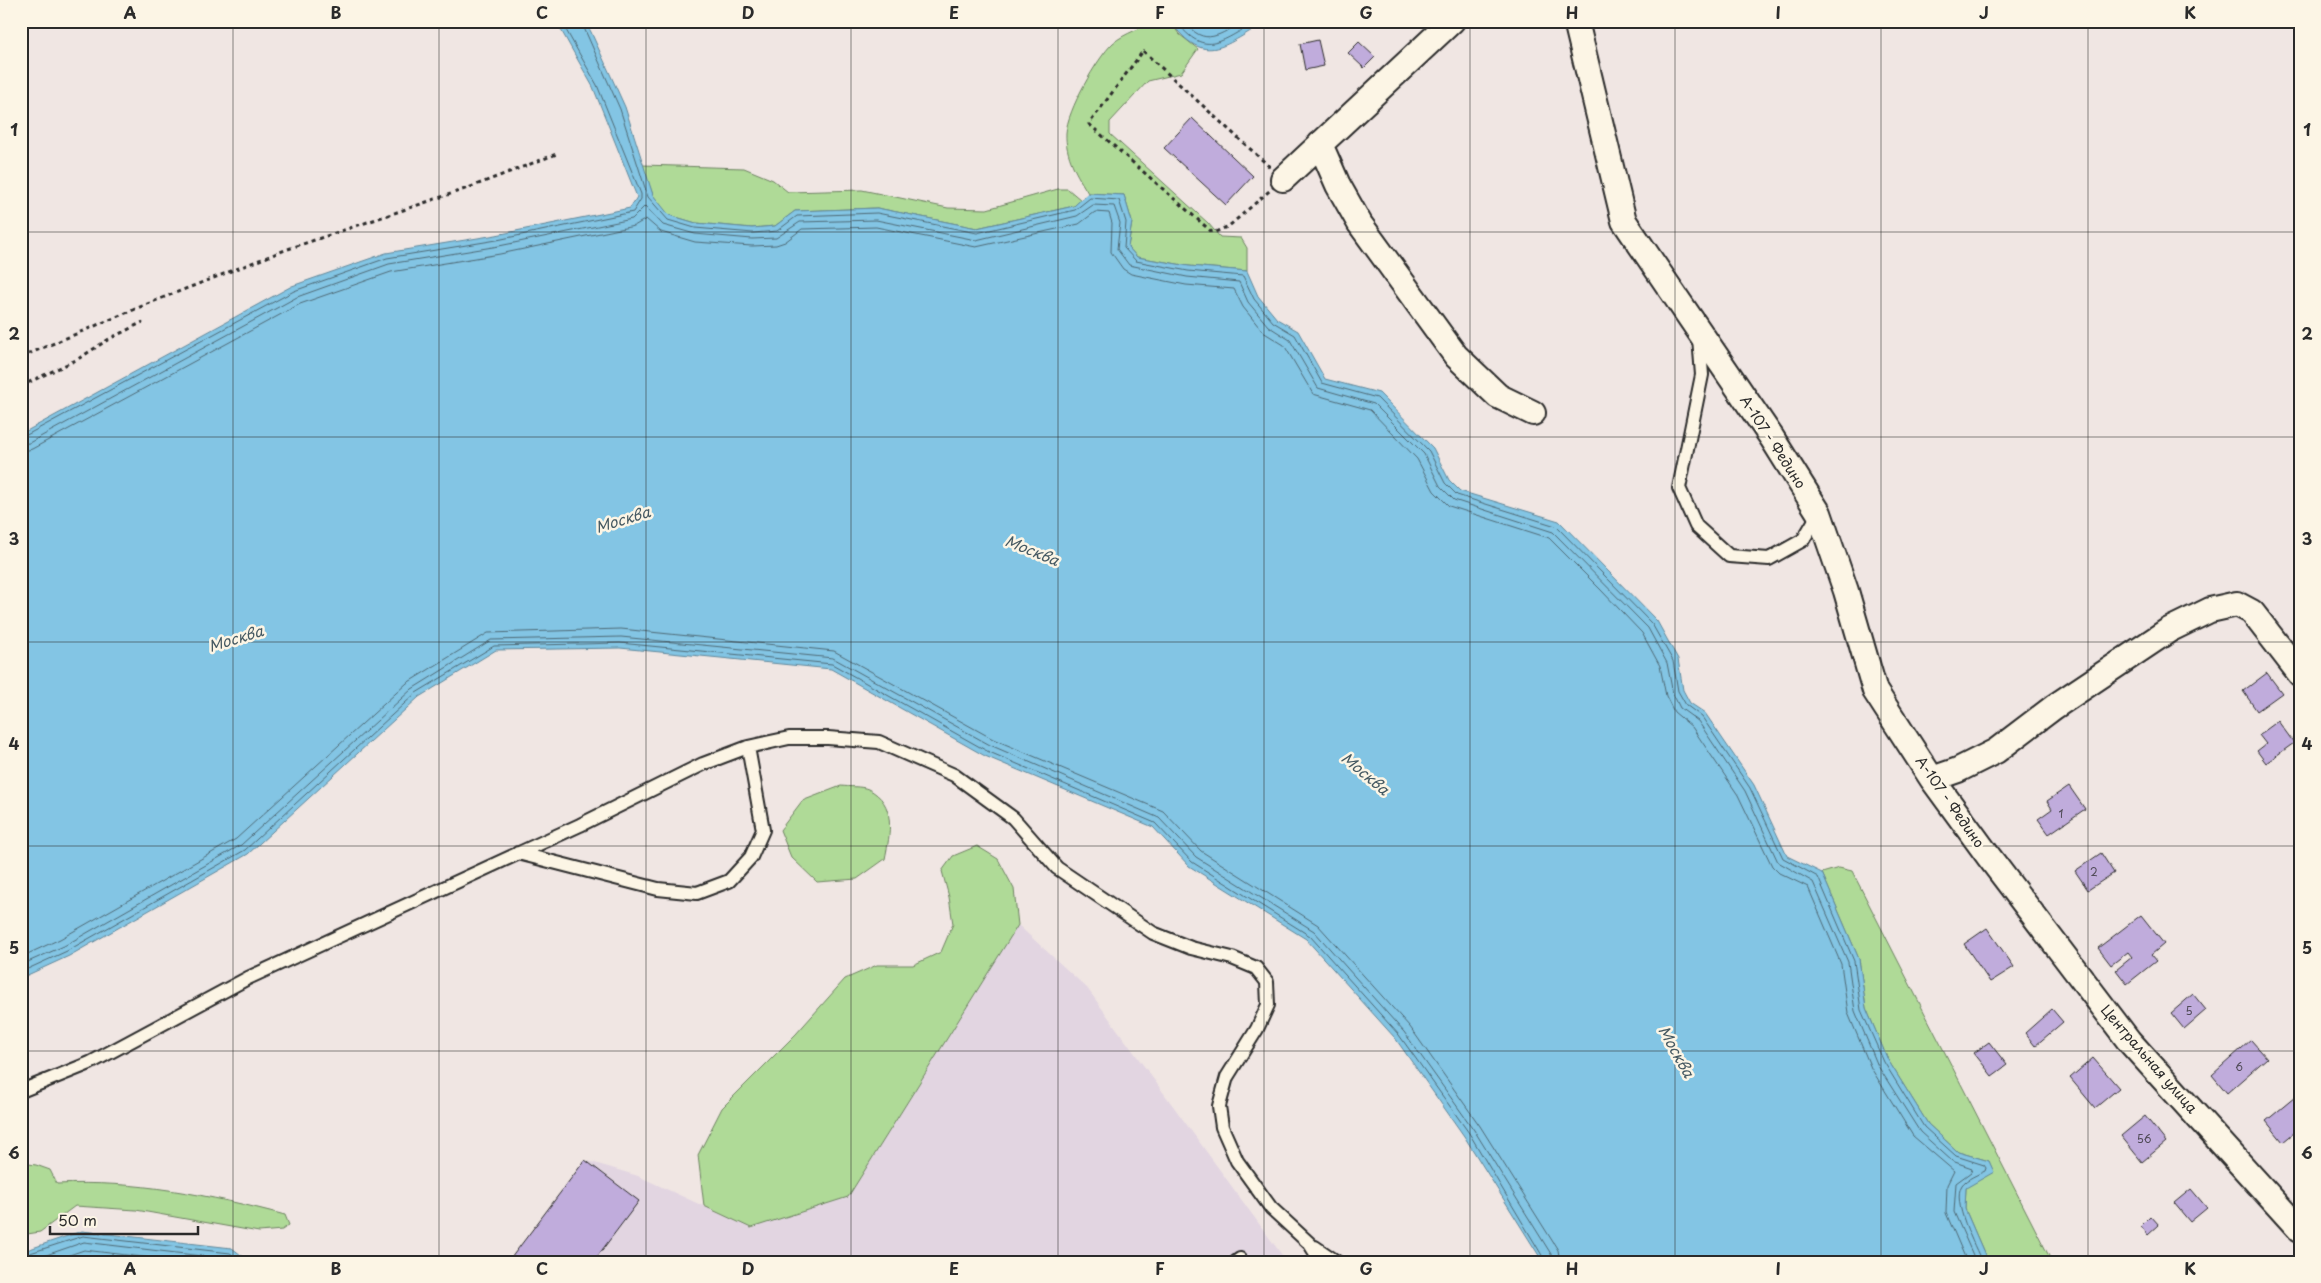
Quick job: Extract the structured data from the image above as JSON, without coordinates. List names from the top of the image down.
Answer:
{
  "streets": {
    "street": ["А-107 - Федино", "Центральная улица"]
  },
  "crossings": [
    ["А-107 - Федино", "Центральная улица"]
  ],
  "water": ["Москва"],
  "house_numbers": [
    "1",
    "2",
    "5",
    "6",
    "56"
  ],
  "scale_bar": "50 m",
  "grid": {
    "columns": [
      "A",
      "B",
      "C",
      "D",
      "E",
      "F",
      "G",
      "H",
      "I",
      "J",
      "K"
    ],
    "rows": [
      "1",
      "2",
      "3",
      "4",
      "5",
      "6"
    ]
  }
}
